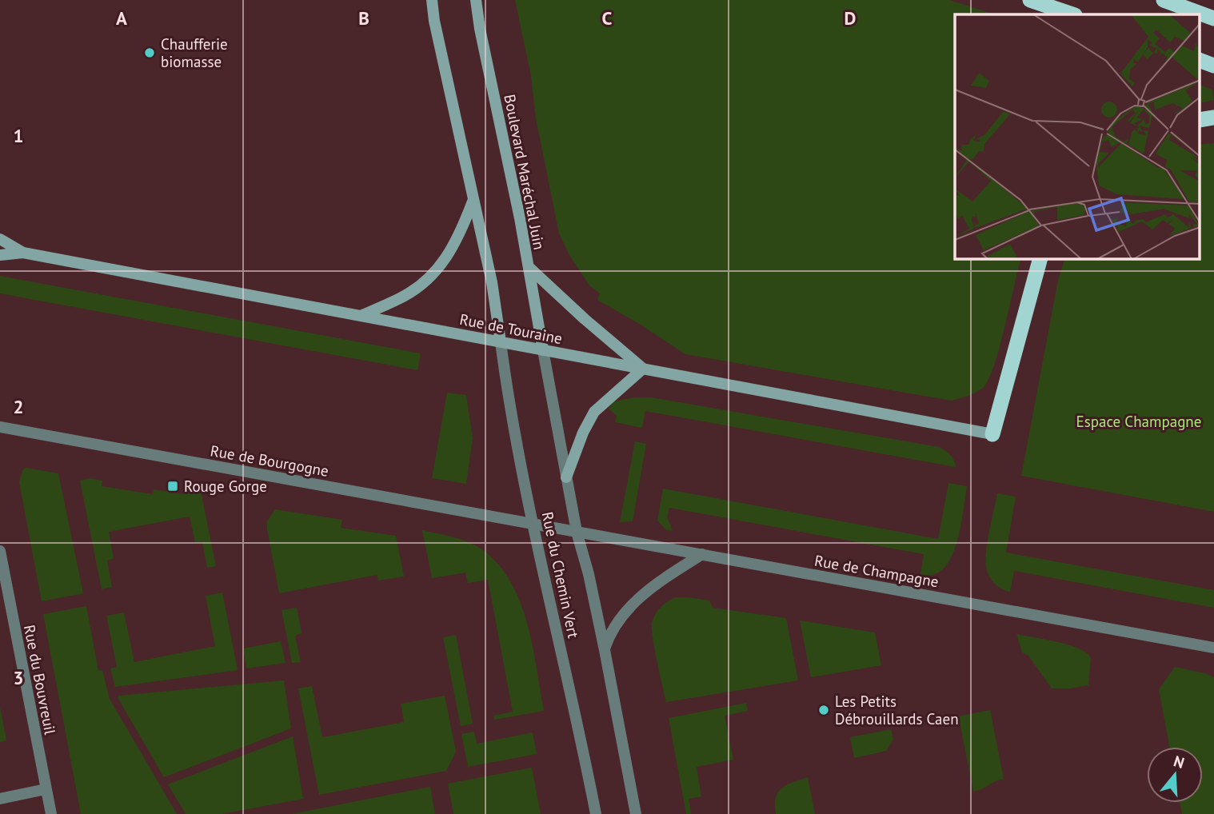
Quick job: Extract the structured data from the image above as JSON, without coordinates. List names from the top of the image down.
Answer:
{
  "streets": {
    "main road": ["Boulevard Maréchal Juin", "Rue de Touraine"],
    "street": [
      "Rue de Bourgogne",
      "Rue de Champagne",
      "Rue du Chemin Vert",
      "Rue du Bouvreuil"
    ]
  },
  "crossings": [
    ["Boulevard Maréchal Juin", "Rue de Touraine"],
    ["Boulevard Maréchal Juin", "Rue du Chemin Vert"],
    ["Rue de Touraine", "Rue du Chemin Vert"],
    ["Rue de Bourgogne", "Rue de Champagne"],
    ["Rue de Bourgogne", "Rue du Chemin Vert"],
    ["Rue de Champagne", "Rue du Chemin Vert"]
  ],
  "parks": ["Espace Champagne"],
  "places": {
    "other": ["Chaufferie biomasse", "Les Petits Débrouillards Caen"],
    "transit": ["Rouge Gorge"]
  },
  "north": "top",
  "grid": {
    "columns": [
      "A",
      "B",
      "C",
      "D"
    ],
    "rows": ["1", "2", "3"]
  }
}
